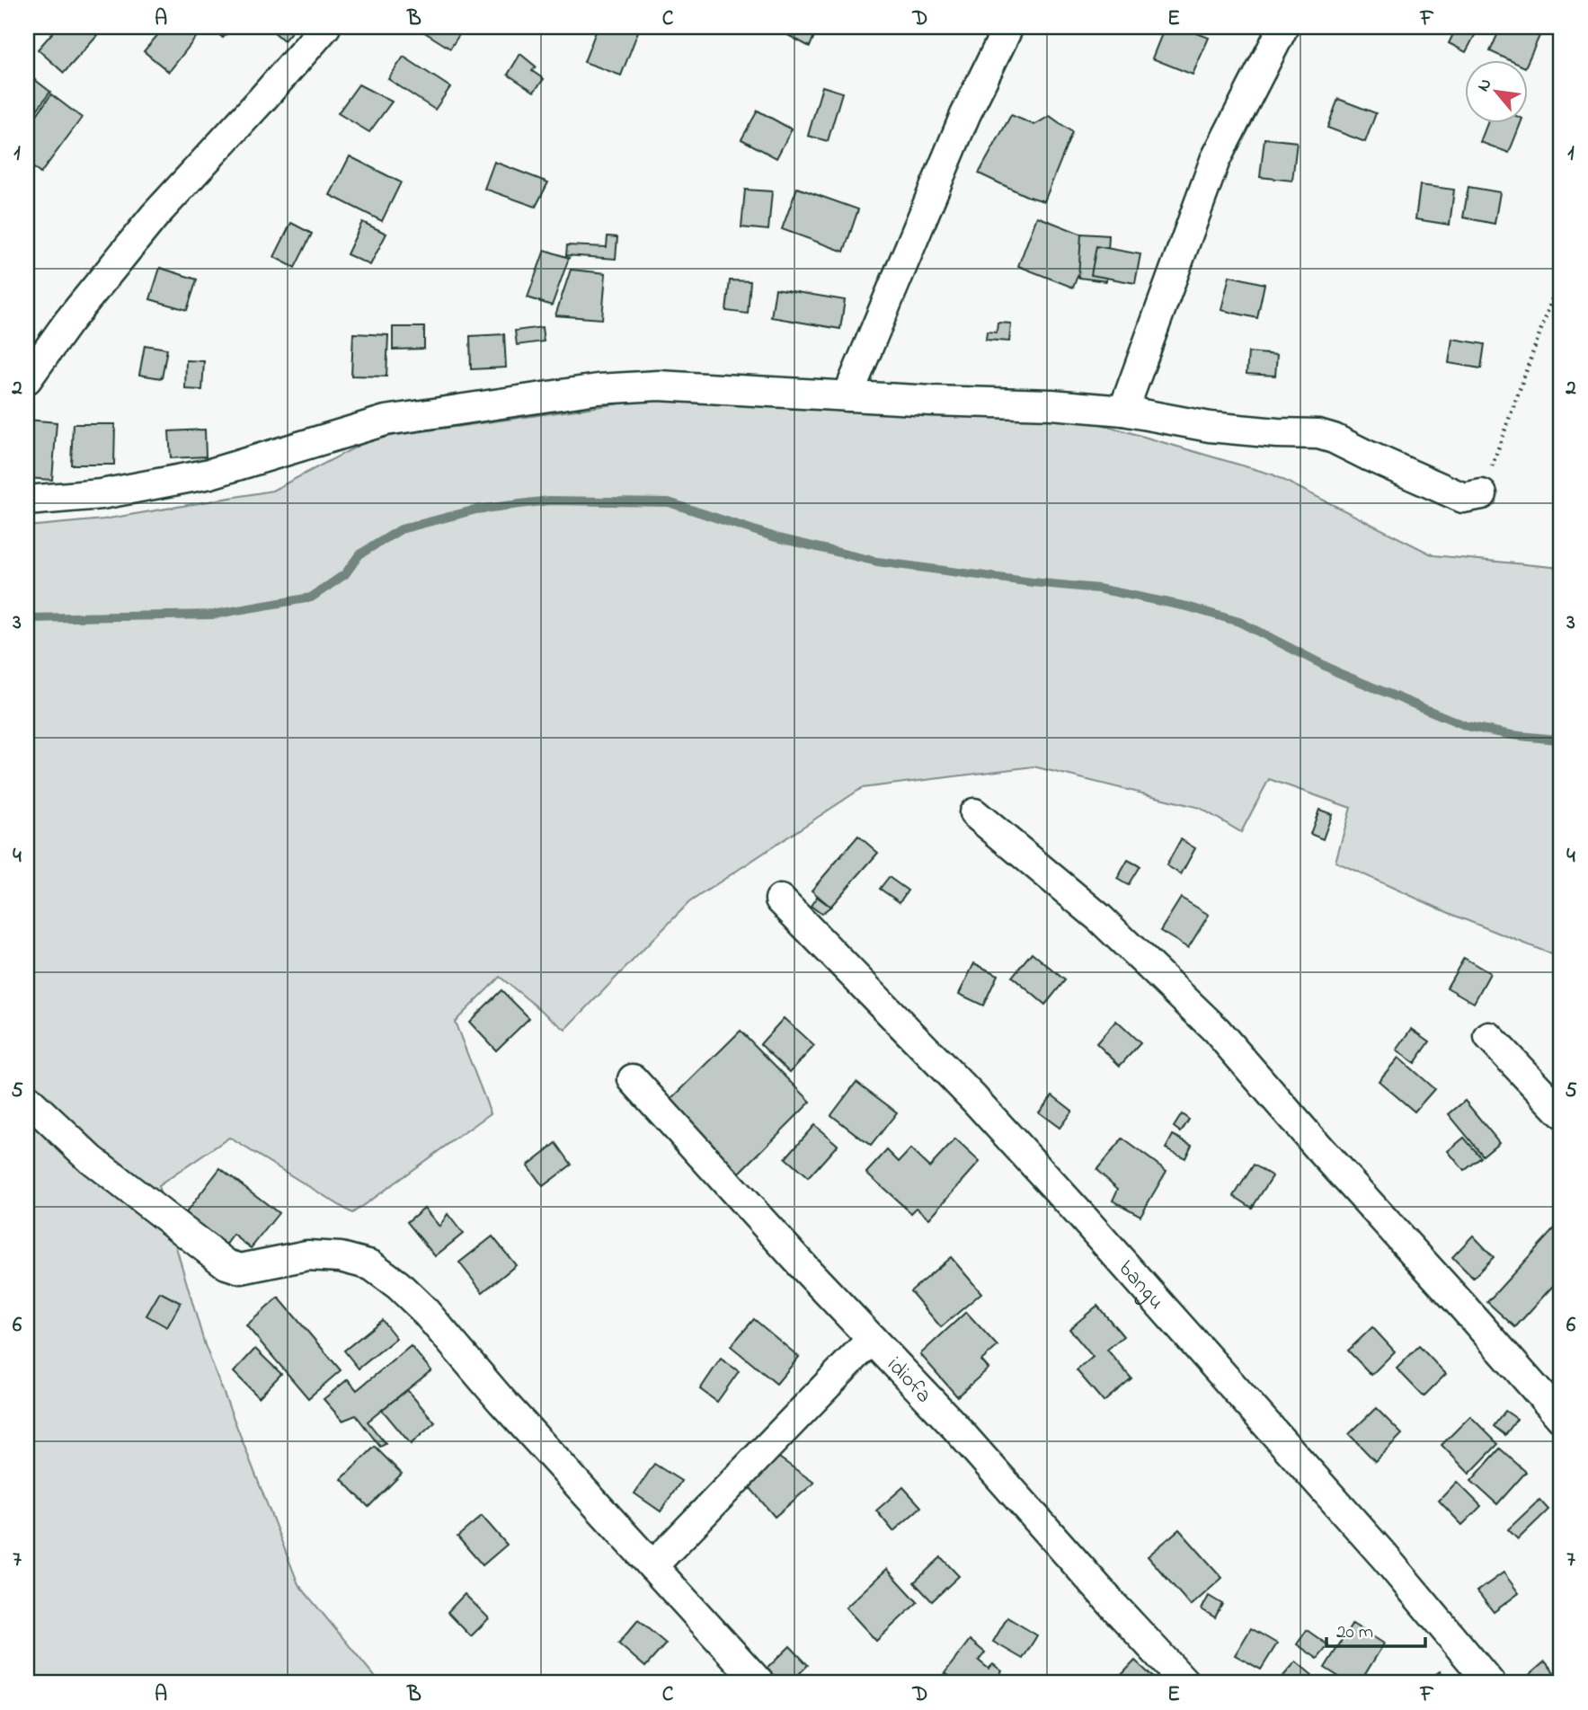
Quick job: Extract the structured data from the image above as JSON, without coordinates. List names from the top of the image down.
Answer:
{
  "streets": {
    "street": ["bangu", "idiofa"]
  },
  "scale_bar": "20 m",
  "north": "top left",
  "grid": {
    "columns": [
      "A",
      "B",
      "C",
      "D",
      "E",
      "F"
    ],
    "rows": [
      "1",
      "2",
      "3",
      "4",
      "5",
      "6",
      "7"
    ]
  }
}
